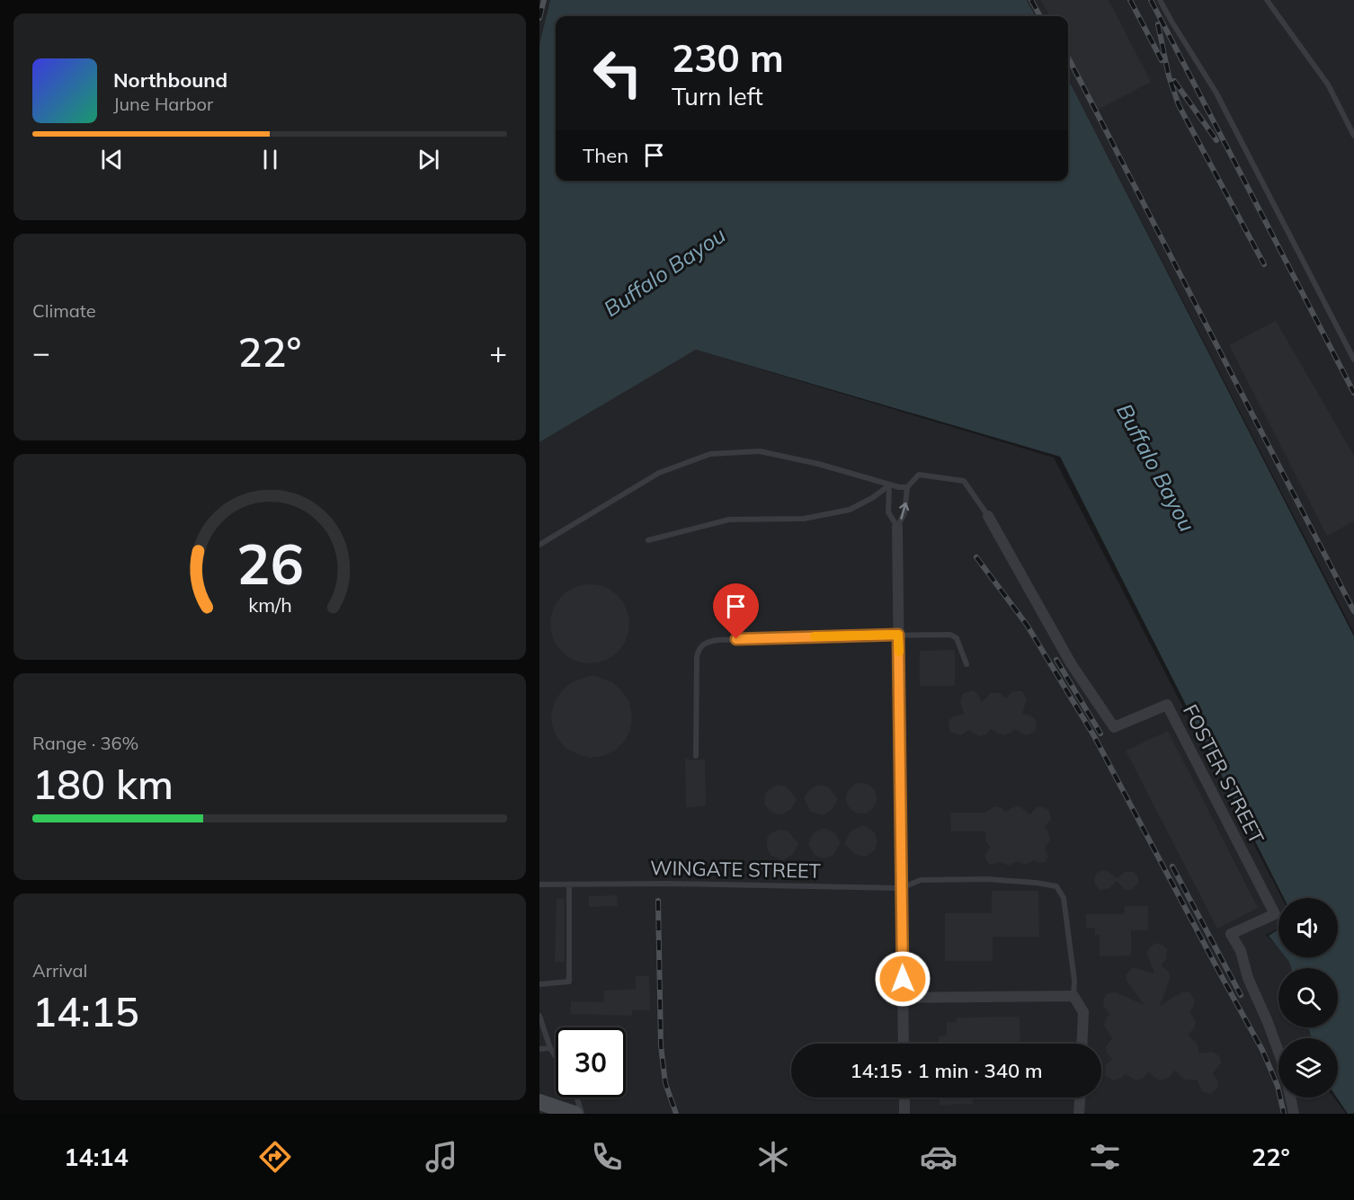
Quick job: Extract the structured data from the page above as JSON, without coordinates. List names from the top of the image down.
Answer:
{
  "streets": {
    "street": ["FOSTER STREET"],
    "lane": ["WINGATE STREET"]
  },
  "water": ["Buffalo Bayou"],
  "page": {
    "turn": ["230 m", "Turn left"],
    "song": ["Northbound", "June Harbor"],
    "then": "Then",
    "tile": [
      "Climate",
      ["Range · 36%", "180 km"],
      ["Arrival", "14:15"]
    ],
    "heat": ["−", "22°", "+"],
    "limit": "30",
    "trip": "14:15 · 1 min · 340 m",
    "tabs": ["14:14", "22°"],
    "gauge": ["26", "km/h"]
  }
}
